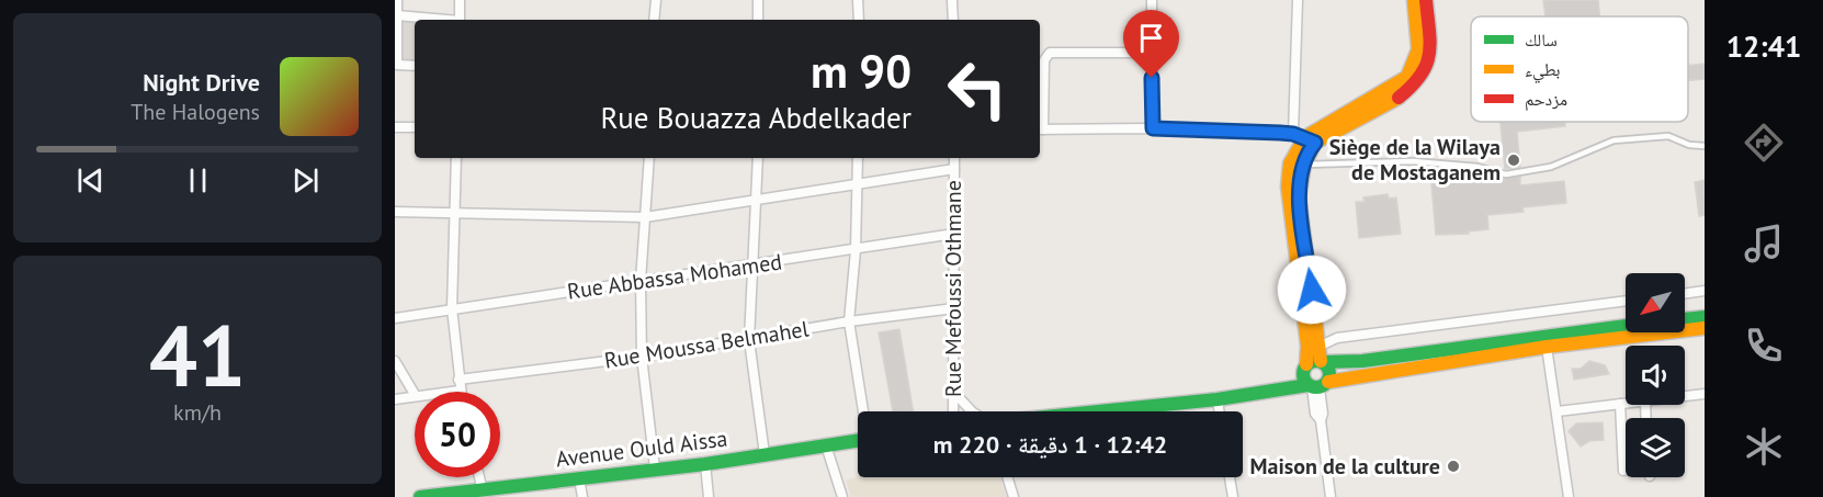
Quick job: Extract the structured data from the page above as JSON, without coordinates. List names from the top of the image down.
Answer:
{
  "streets": {
    "main road": ["Avenue Ould Aissa"],
    "street": ["Rue Abbassa Mohamed", "Rue Mefoussi Othmane", "Rue Moussa Belmahel"]
  },
  "crossings": [
    ["Rue Abbassa Mohamed", "Rue Mefoussi Othmane"],
    ["Rue Mefoussi Othmane", "Rue Moussa Belmahel"]
  ],
  "places": ["Siège de la Wilaya de Mostaganem", "Maison de la culture"],
  "legend": ["سالك", "بطيء", "مزدحم"],
  "north": "bottom left",
  "page": {
    "tabs": "12:41",
    "turn": ["90 m", "Rue Bouazza Abdelkader"],
    "song": ["Night Drive", "The Halogens"],
    "tile": ["41", "km/h"],
    "limit": "50",
    "trip": "12:42 · 1 دقيقة · 220 m"
  }
}
